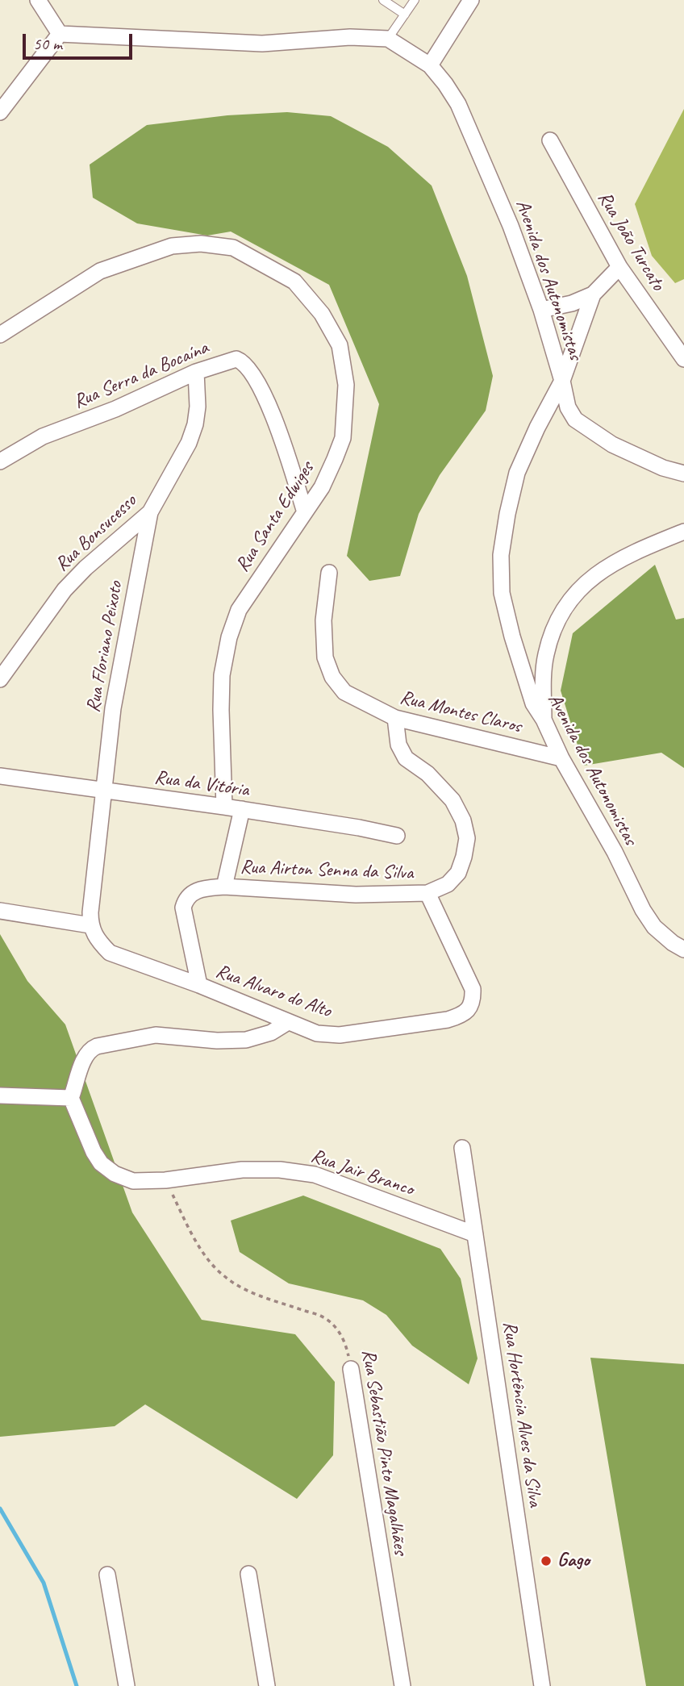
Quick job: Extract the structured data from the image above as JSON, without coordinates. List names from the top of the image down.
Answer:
{
  "streets": {
    "street": [
      "Rua João Turcato",
      "Avenida dos Autonomistas",
      "Rua Serra da Bocaína",
      "Rua Santa Edwiges",
      "Rua Bonsucesso",
      "Rua Floriano Peixoto",
      "Rua Montes Claros",
      "Rua da Vitória",
      "Rua Airton Senna da Silva",
      "Rua Alvaro do Alto",
      "Rua Jair Branco",
      "Rua Hortência Alves da Silva",
      "Rua Sebastião Pinto Magalhães"
    ]
  },
  "crossings": [
    ["Avenida dos Autonomistas", "Rua Montes Claros"],
    ["Rua Serra da Bocaína", "Rua Santa Edwiges"],
    ["Rua Serra da Bocaína", "Rua Bonsucesso"],
    ["Rua Santa Edwiges", "Rua da Vitória"],
    ["Rua Bonsucesso", "Rua Floriano Peixoto"],
    ["Rua Floriano Peixoto", "Rua da Vitória"],
    ["Rua Airton Senna da Silva", "Rua Alvaro do Alto"],
    ["Rua Jair Branco", "Rua Hortência Alves da Silva"],
    ["Rua Jair Branco", "Rua Sebastião Pinto Magalhães"]
  ],
  "places": ["Gago"],
  "scale_bar": "50 m"
}
